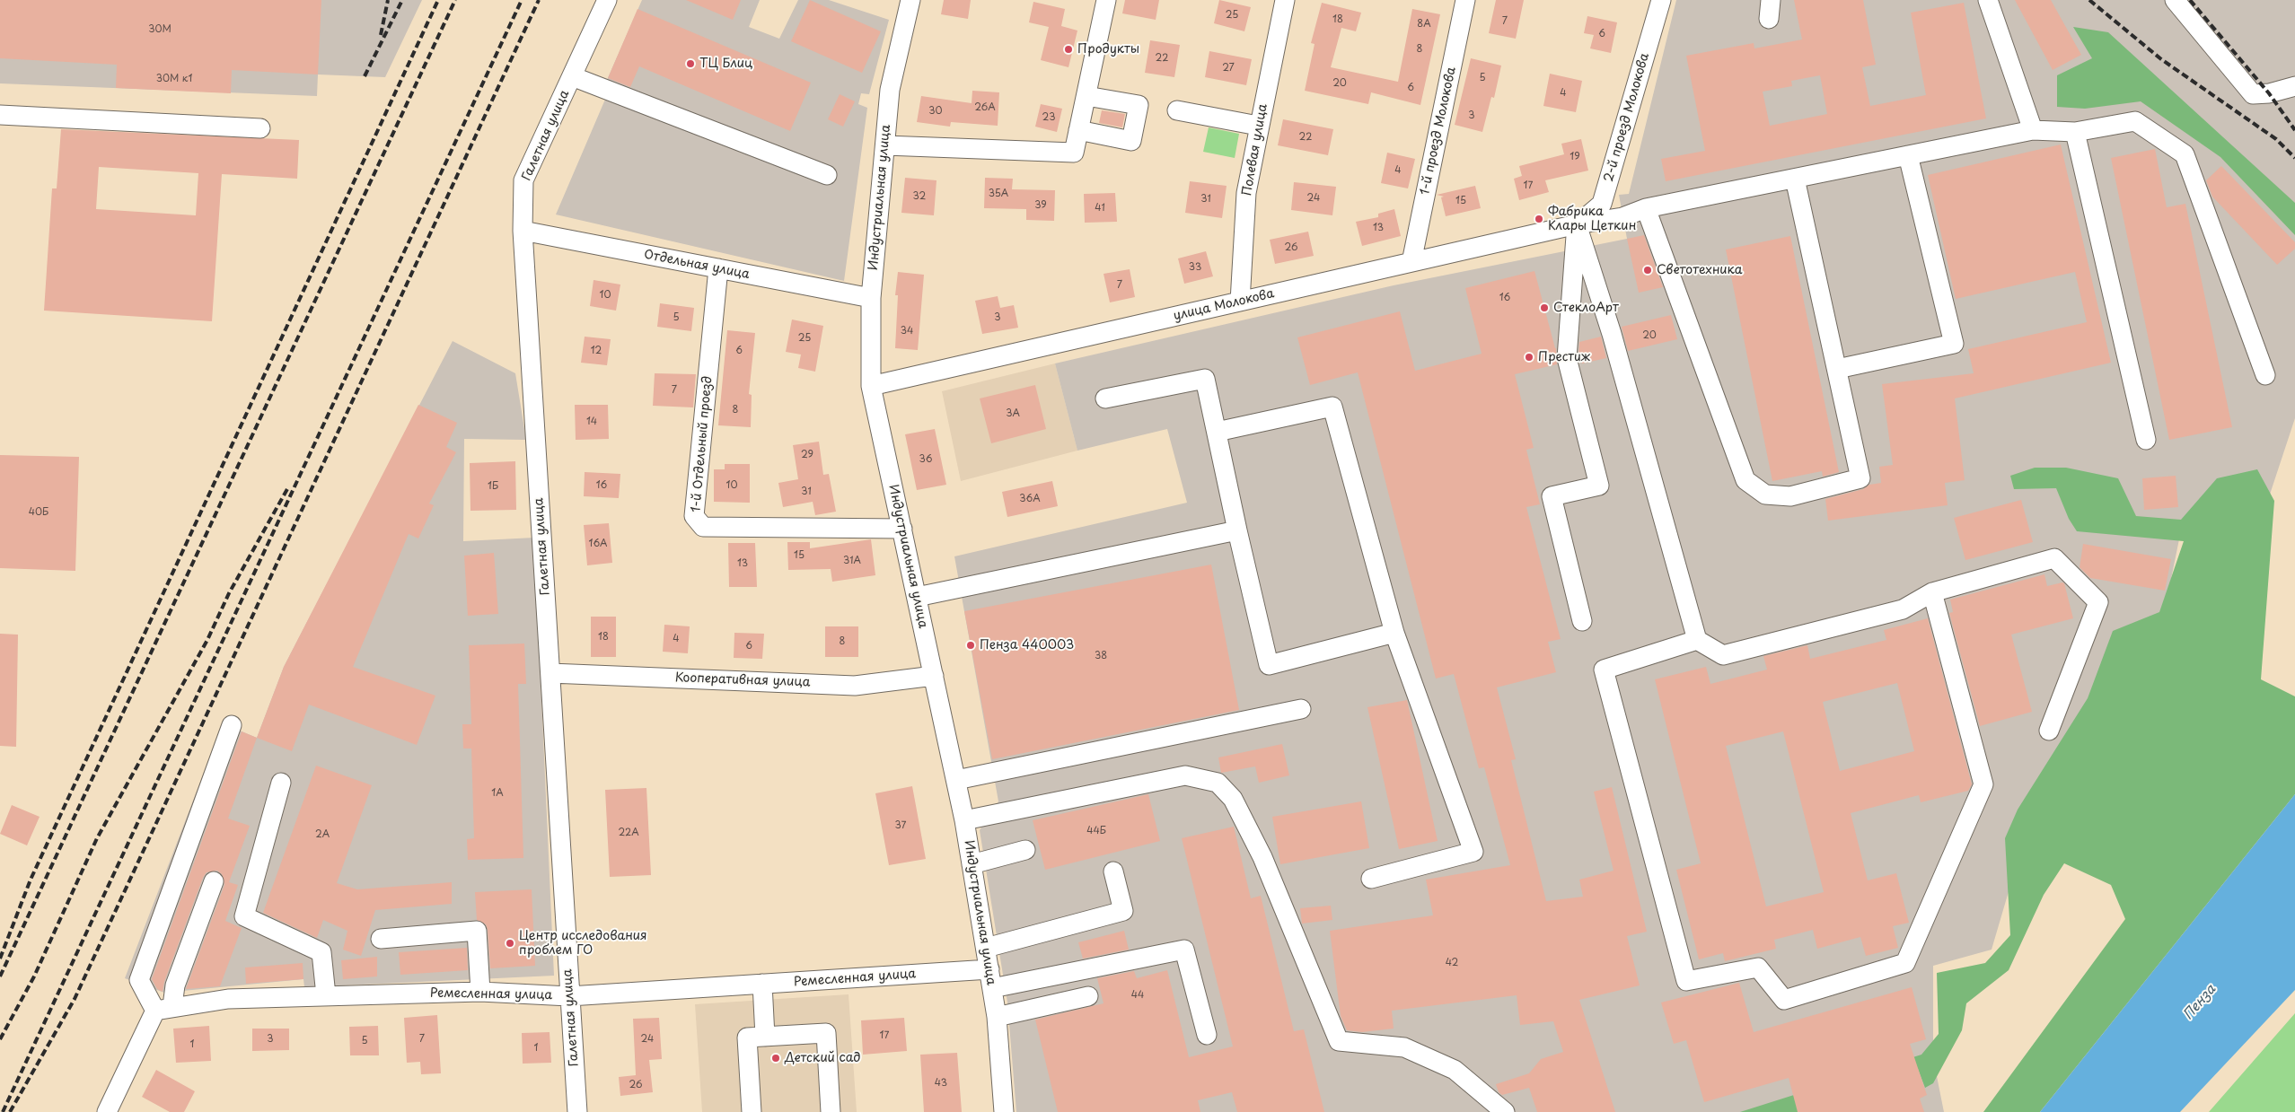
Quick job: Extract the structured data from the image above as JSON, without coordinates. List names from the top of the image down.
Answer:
{
  "streets": {
    "street": [
      "2-й проезд Молокова",
      "1-й проезд Молокова",
      "Галетная улица",
      "Полевая улица",
      "Индустриальная улица",
      "Отдельная улица",
      "улица Молокова",
      "1-й Отдельный проезд",
      "Кооперативная улица",
      "Ремесленная улица"
    ]
  },
  "crossings": [
    ["2-й проезд Молокова", "улица Молокова"],
    ["1-й проезд Молокова", "улица Молокова"],
    ["Галетная улица", "Отдельная улица"],
    ["Галетная улица", "Кооперативная улица"],
    ["Галетная улица", "Ремесленная улица"],
    ["Полевая улица", "улица Молокова"],
    ["Индустриальная улица", "Отдельная улица"],
    ["Индустриальная улица", "улица Молокова"],
    ["Индустриальная улица", "1-й Отдельный проезд"],
    ["Индустриальная улица", "Кооперативная улица"],
    ["Индустриальная улица", "Ремесленная улица"],
    ["Отдельная улица", "1-й Отдельный проезд"]
  ],
  "water": ["Пенза"],
  "places": [
    "Продукты",
    "ТЦ Блиц",
    "Фабрика Клары Цеткин",
    "Светотехника",
    "СтеклоАрт",
    "Престиж",
    "Пенза 440003",
    "Центр исследования проблем ГО",
    "Детский сад"
  ],
  "house_numbers": [
    "25",
    "18",
    "7",
    "8А",
    "30М",
    "6",
    "8",
    "22",
    "27",
    "5",
    "30М к1",
    "20",
    "6",
    "4",
    "26А",
    "30",
    "3",
    "23",
    "22",
    "19",
    "4",
    "17",
    "35А",
    "32",
    "24",
    "31",
    "15",
    "39",
    "41",
    "13",
    "26",
    "33",
    "7",
    "10",
    "16",
    "5",
    "3",
    "34",
    "20",
    "25",
    "12",
    "6",
    "7",
    "8",
    "3А",
    "14",
    "29",
    "36",
    "16",
    "10",
    "1Б",
    "31",
    "36А",
    "40Б",
    "16А",
    "15",
    "31А",
    "13",
    "18",
    "4",
    "8",
    "6",
    "38",
    "1А",
    "37",
    "44Б",
    "22А",
    "2А",
    "42",
    "44",
    "17",
    "3",
    "7",
    "24",
    "5",
    "1",
    "1",
    "43",
    "26"
  ]
}
